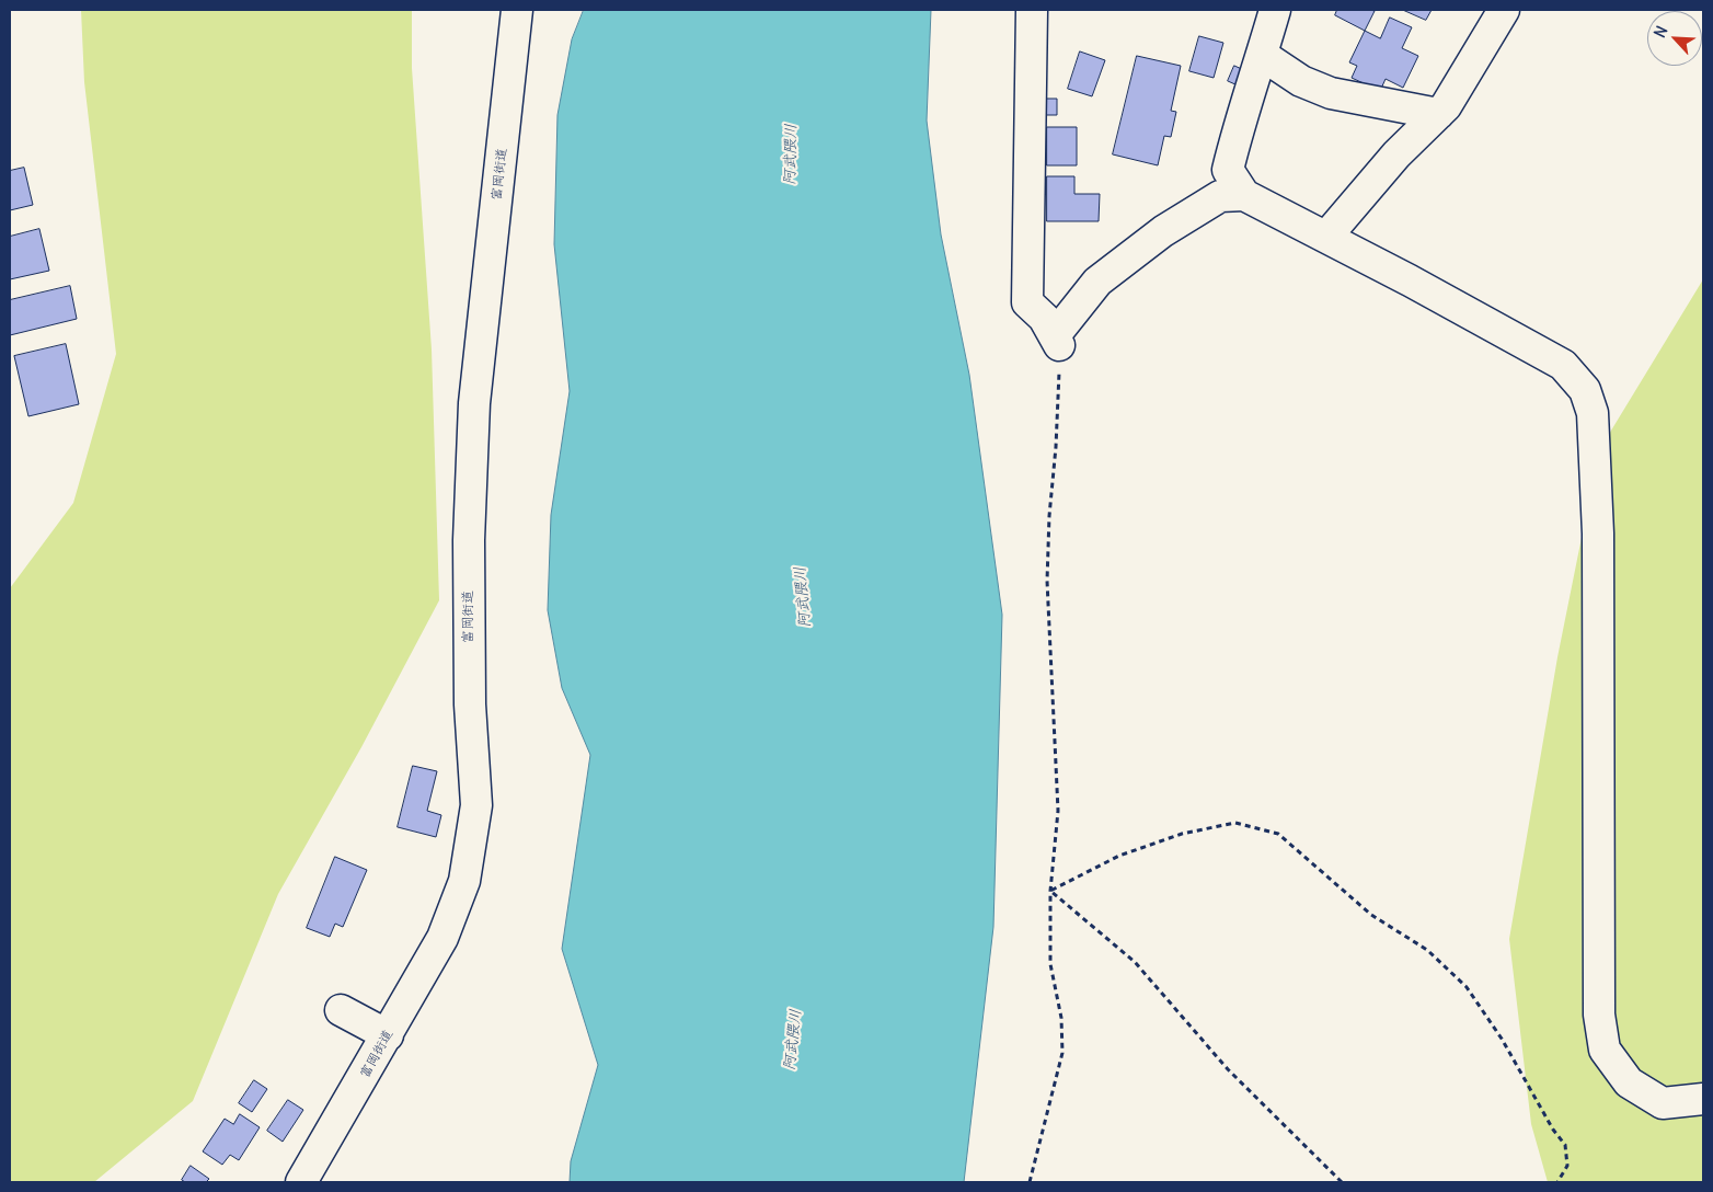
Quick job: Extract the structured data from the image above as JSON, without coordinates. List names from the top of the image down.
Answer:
{
  "streets": {
    "street": ["富岡街道"]
  },
  "water": ["阿武隈川"],
  "north": "top left"
}
